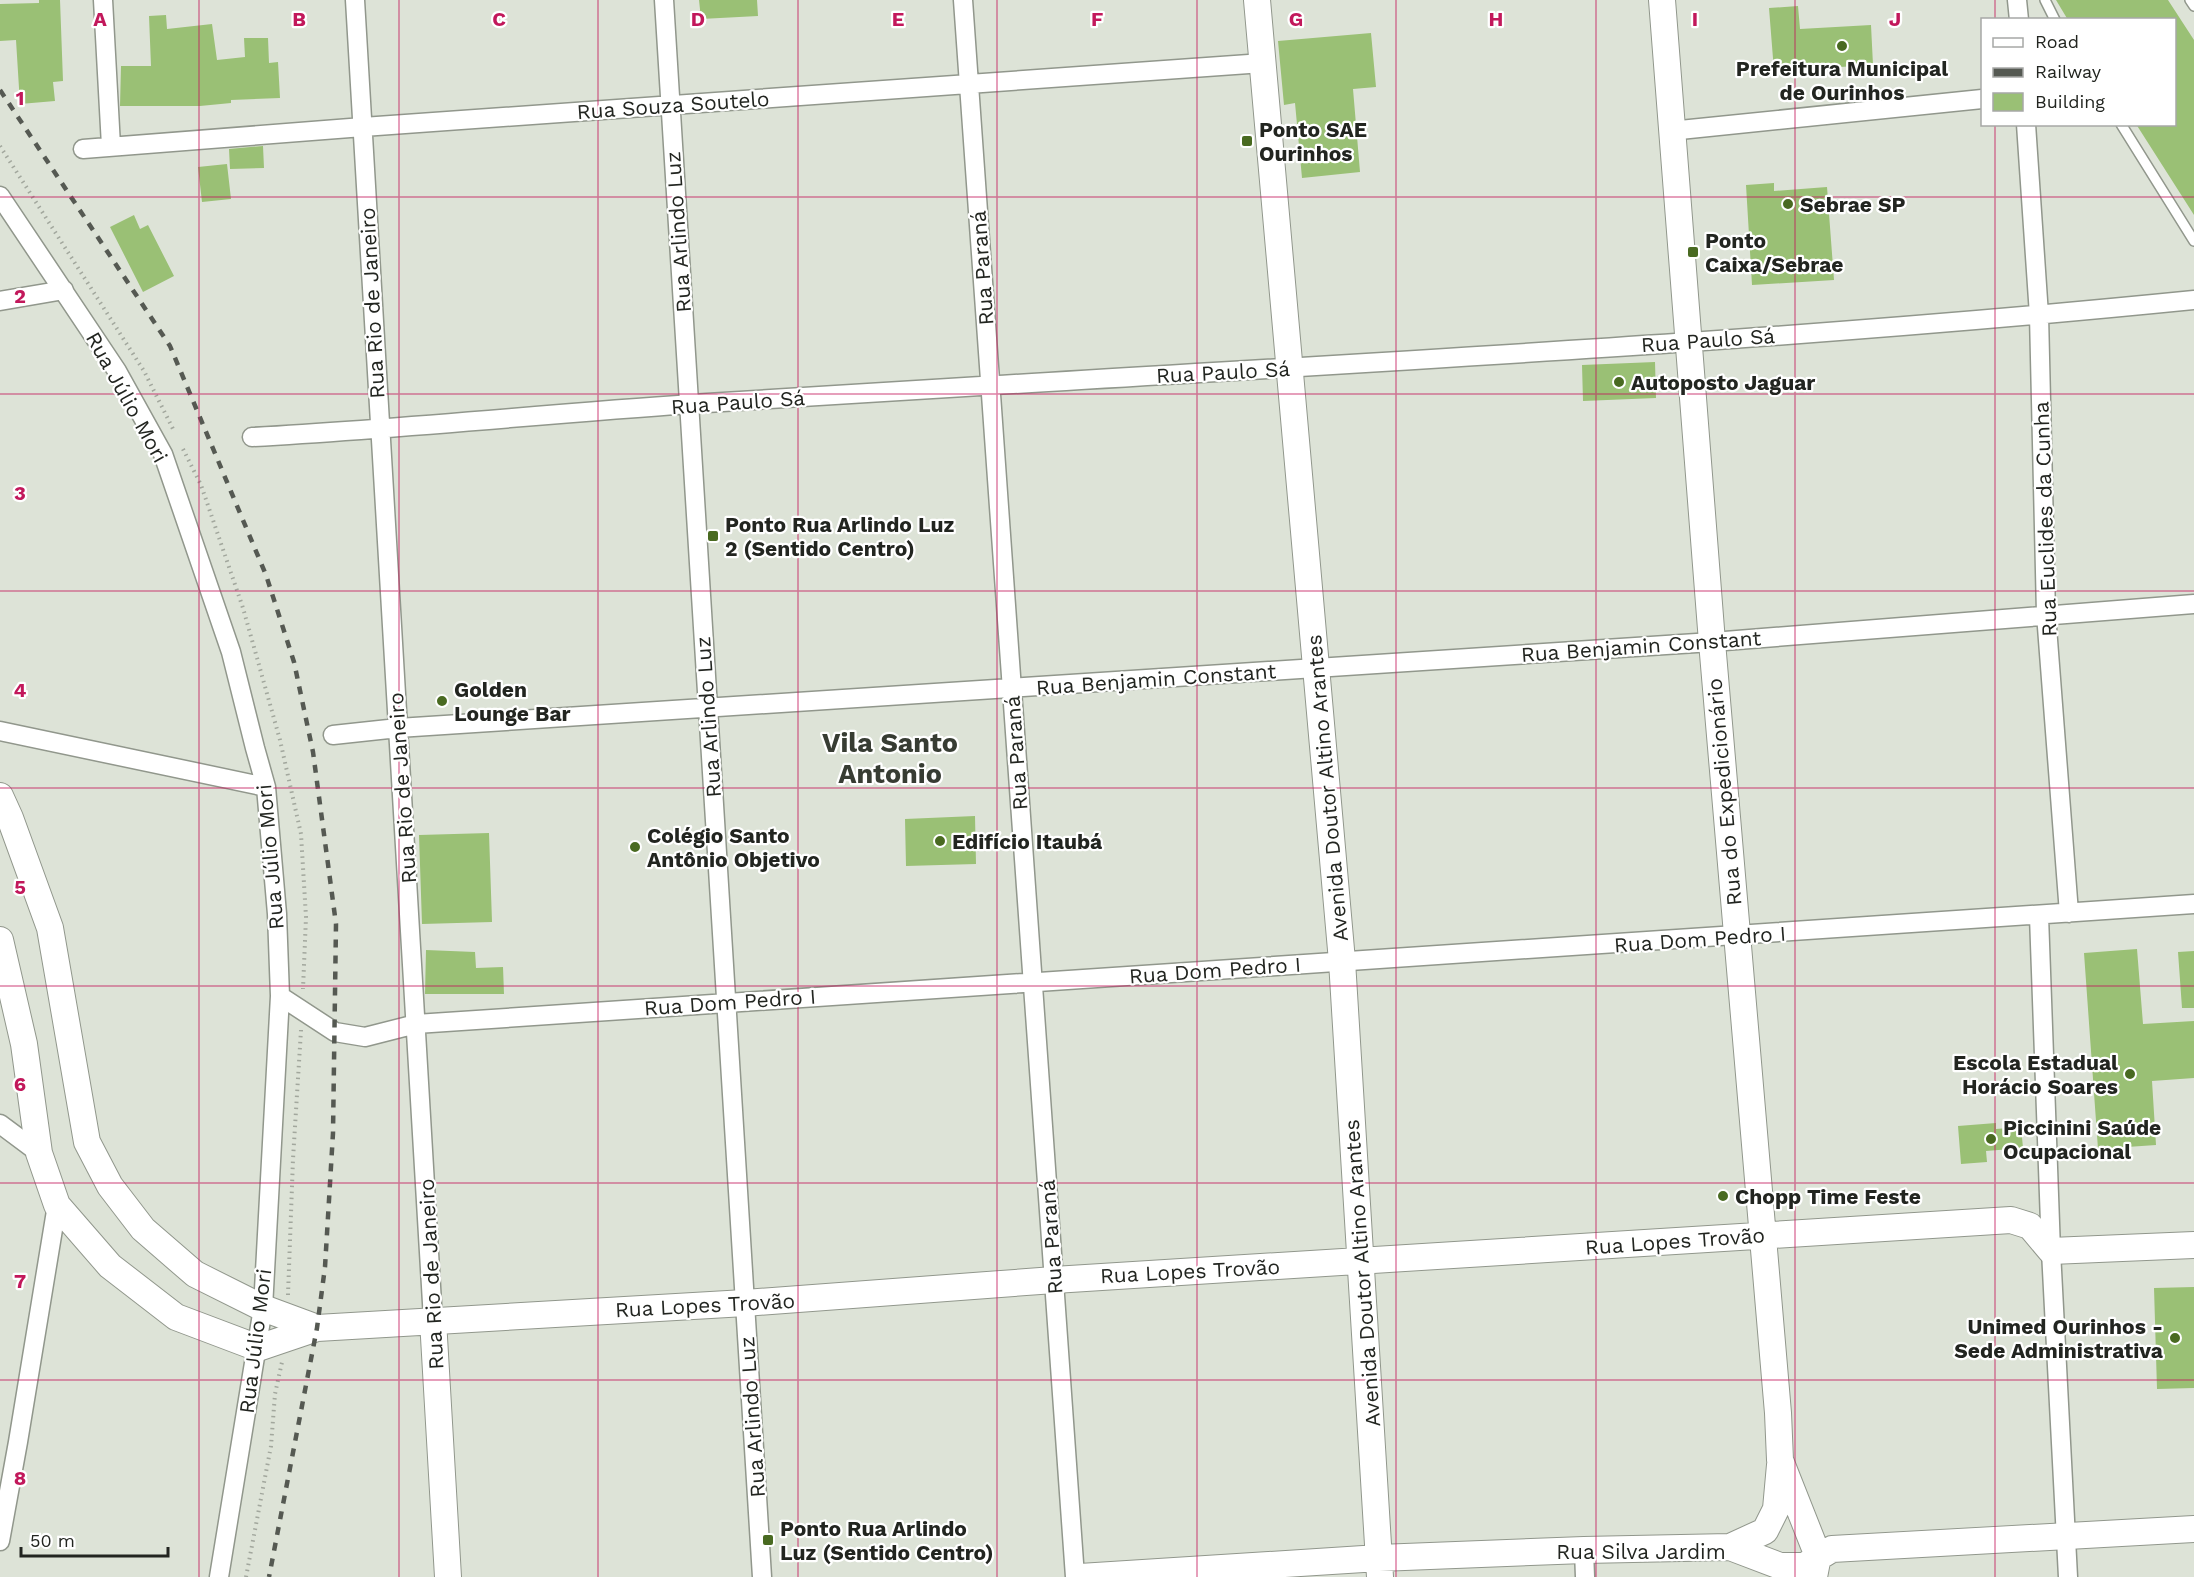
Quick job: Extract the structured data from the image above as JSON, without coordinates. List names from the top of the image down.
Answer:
{
  "streets": {
    "main road": [
      "Rua Rio de Janeiro",
      "Avenida Doutor Altino Arantes",
      "Rua do Expedicionário",
      "Rua Lopes Trovão",
      "Rua Silva Jardim"
    ],
    "street": [
      "Rua Souza Soutelo",
      "Rua Arlindo Luz",
      "Rua Paraná",
      "Rua Paulo Sá",
      "Rua Júlio Mori",
      "Rua Euclides da Cunha",
      "Rua Benjamin Constant",
      "Rua Dom Pedro I"
    ]
  },
  "crossings": [
    ["Rua Souza Soutelo", "Rua Arlindo Luz"],
    ["Rua Souza Soutelo", "Rua Paraná"],
    ["Rua Souza Soutelo", "Rua Rio de Janeiro"],
    ["Rua Souza Soutelo", "Avenida Doutor Altino Arantes"],
    ["Rua Arlindo Luz", "Rua Paulo Sá"],
    ["Rua Arlindo Luz", "Rua Benjamin Constant"],
    ["Rua Arlindo Luz", "Rua Dom Pedro I"],
    ["Rua Arlindo Luz", "Rua Lopes Trovão"],
    ["Rua Paraná", "Rua Paulo Sá"],
    ["Rua Paraná", "Rua Benjamin Constant"],
    ["Rua Paraná", "Rua Dom Pedro I"],
    ["Rua Paraná", "Rua Lopes Trovão"],
    ["Rua Paraná", "Rua Silva Jardim"],
    ["Rua Rio de Janeiro", "Rua Paulo Sá"],
    ["Rua Rio de Janeiro", "Rua Benjamin Constant"],
    ["Rua Rio de Janeiro", "Rua Dom Pedro I"],
    ["Rua Rio de Janeiro", "Rua Lopes Trovão"],
    ["Rua Paulo Sá", "Rua Euclides da Cunha"],
    ["Rua Paulo Sá", "Avenida Doutor Altino Arantes"],
    ["Rua Paulo Sá", "Rua do Expedicionário"],
    ["Rua Júlio Mori", "Rua Dom Pedro I"],
    ["Rua Júlio Mori", "Rua Lopes Trovão"],
    ["Rua Euclides da Cunha", "Rua Benjamin Constant"],
    ["Rua Euclides da Cunha", "Rua Dom Pedro I"],
    ["Rua Benjamin Constant", "Avenida Doutor Altino Arantes"],
    ["Rua Benjamin Constant", "Rua do Expedicionário"],
    ["Avenida Doutor Altino Arantes", "Rua Dom Pedro I"],
    ["Avenida Doutor Altino Arantes", "Rua Lopes Trovão"],
    ["Avenida Doutor Altino Arantes", "Rua Silva Jardim"],
    ["Rua do Expedicionário", "Rua Dom Pedro I"],
    ["Rua do Expedicionário", "Rua Lopes Trovão"],
    ["Rua do Expedicionário", "Rua Silva Jardim"]
  ],
  "districts": ["Vila Santo Antonio"],
  "places": {
    "other": [
      "Prefeitura Municipal de Ourinhos",
      "Sebrae SP",
      "Autoposto Jaguar",
      "Golden Lounge Bar",
      "Edifício Itaubá",
      "Colégio Santo Antônio Objetivo",
      "Escola Estadual Horácio Soares",
      "Piccinini Saúde Ocupacional",
      "Chopp Time Feste",
      "Unimed Ourinhos - Sede Administrativa"
    ],
    "transit": [
      "Ponto SAE Ourinhos",
      "Ponto Caixa/Sebrae",
      "Ponto Rua Arlindo Luz 2 (Sentido Centro)",
      "Ponto Rua Arlindo Luz (Sentido Centro)"
    ]
  },
  "legend": ["Road", "Railway", "Building"],
  "scale_bar": "50 m",
  "grid": {
    "columns": [
      "A",
      "B",
      "C",
      "D",
      "E",
      "F",
      "G",
      "H",
      "I",
      "J"
    ],
    "rows": [
      "1",
      "2",
      "3",
      "4",
      "5",
      "6",
      "7",
      "8"
    ]
  }
}
